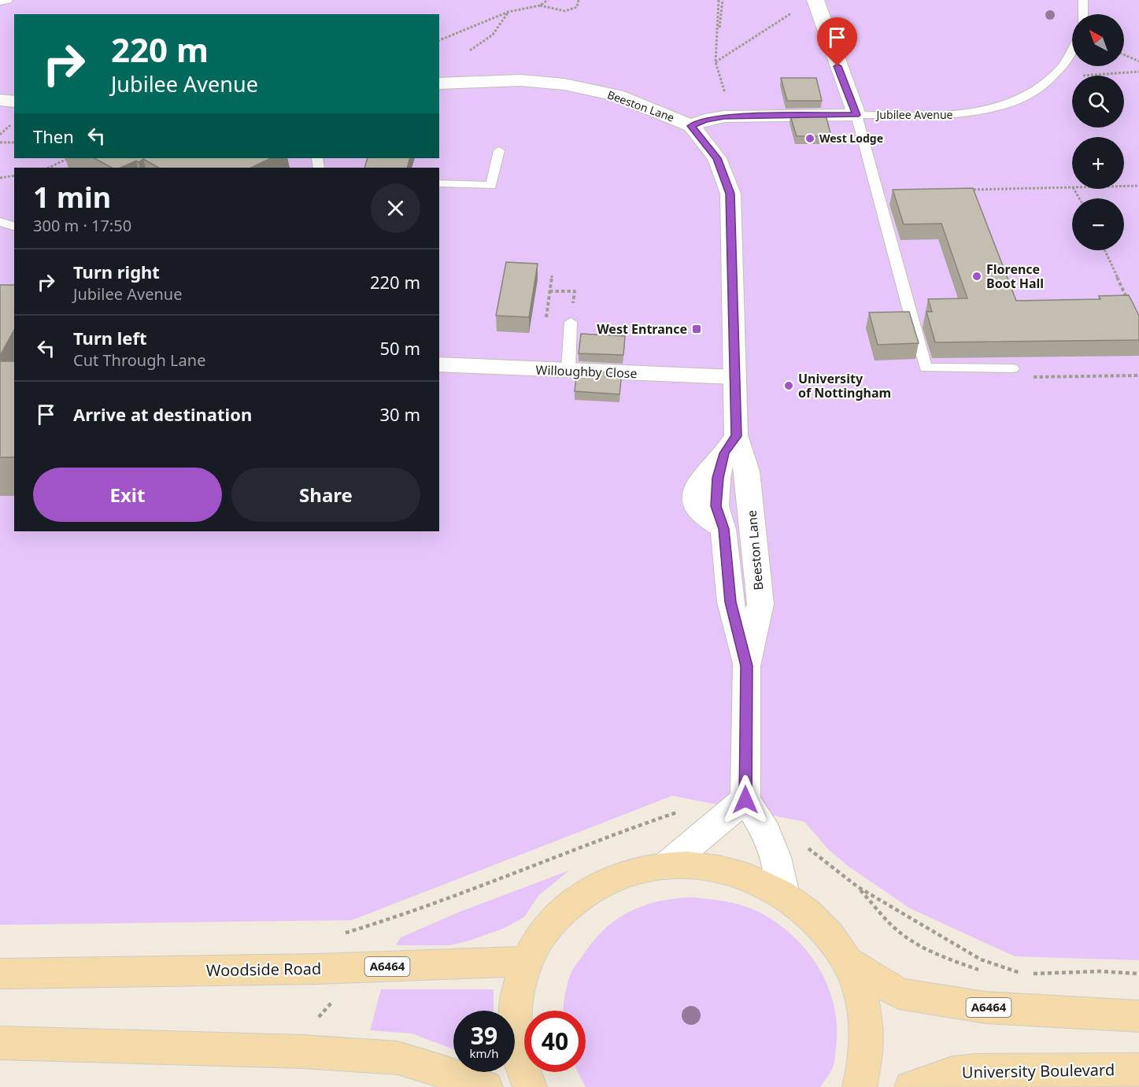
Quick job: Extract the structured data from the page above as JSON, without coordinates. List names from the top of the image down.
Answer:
{
  "streets": {
    "main road": ["A6464", "Woodside Road", "University Boulevard"],
    "street": ["Beeston Lane", "Jubilee Avenue", "Willoughby Close"]
  },
  "crossings": [
    ["Beeston Lane", "Jubilee Avenue"],
    ["Beeston Lane", "Willoughby Close"]
  ],
  "places": {
    "other": ["West Lodge", "Florence Boot Hall", "University of Nottingham"],
    "transit": ["West Entrance"]
  },
  "north": "top left",
  "page": {
    "map_buttons": ["+", "−"],
    "turn": ["220 m", "Jubilee Avenue"],
    "then": "Then",
    "heading": ["1 min", "300 m · 17:50"],
    "list": [
      {
        "name": "Turn right",
        "note": "Jubilee Avenue",
        "value": "220 m"
      },
      {
        "name": "Turn left",
        "note": "Cut Through Lane",
        "value": "50 m"
      },
      {
        "name": "Arrive at destination",
        "value": "30 m"
      }
    ],
    "buttons": ["Exit", "Share"],
    "speed": "39 km/h",
    "limit": "40"
  }
}
